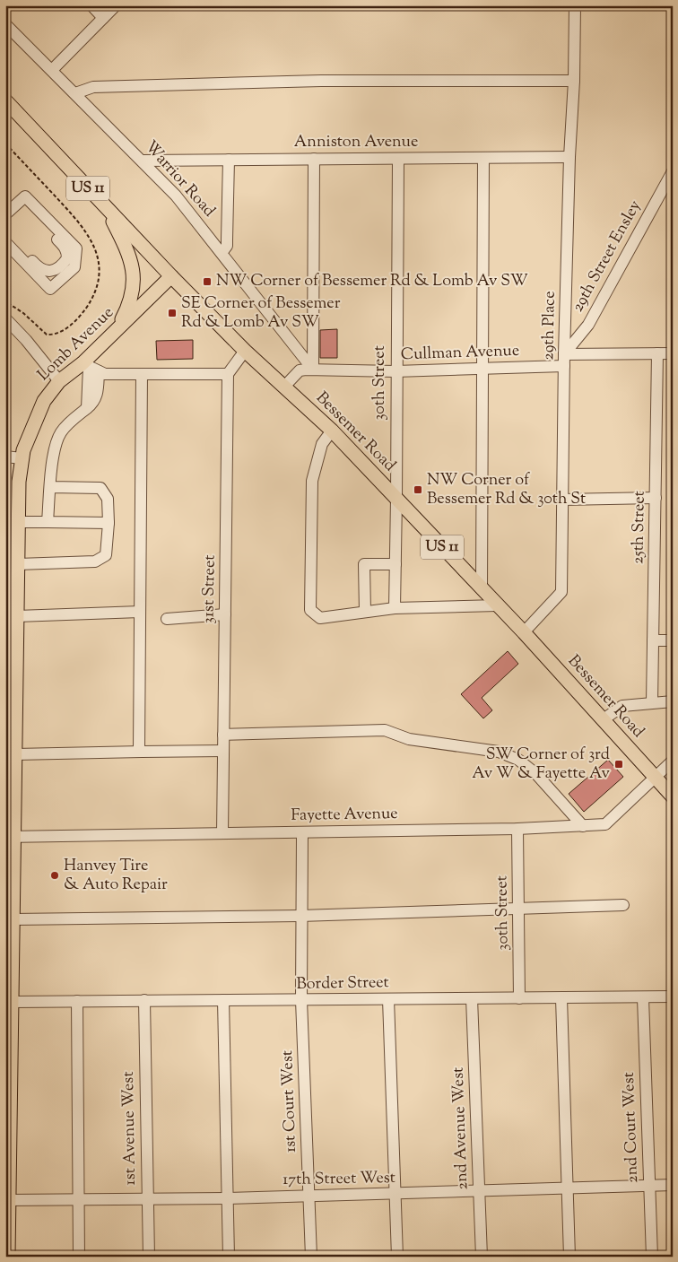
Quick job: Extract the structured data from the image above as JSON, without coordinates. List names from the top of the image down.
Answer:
{
  "streets": {
    "main road": ["US 11", "Lomb Avenue", "Bessemer Road"],
    "street": [
      "Anniston Avenue",
      "Warrior Road",
      "29th Street Ensley",
      "29th Place",
      "Cullman Avenue",
      "30th Street",
      "25th Street",
      "31st Street",
      "Fayette Avenue",
      "Border Street",
      "1st Court West",
      "2nd Court West",
      "1st Avenue West",
      "2nd Avenue West",
      "17th Street West"
    ]
  },
  "crossings": [
    ["Anniston Avenue", "Warrior Road"],
    ["Anniston Avenue", "29th Place"],
    ["Anniston Avenue", "30th Street"],
    ["Warrior Road", "Cullman Avenue"],
    ["29th Street Ensley", "29th Place"],
    ["29th Street Ensley", "Cullman Avenue"],
    ["29th Place", "Cullman Avenue"],
    ["29th Place", "Bessemer Road"],
    ["Lomb Avenue", "Bessemer Road"],
    ["Lomb Avenue", "Fayette Avenue"],
    ["Lomb Avenue", "Border Street"],
    ["Lomb Avenue", "17th Street West"],
    ["Cullman Avenue", "30th Street"],
    ["Cullman Avenue", "Bessemer Road"],
    ["Cullman Avenue", "25th Street"],
    ["30th Street", "Bessemer Road"],
    ["30th Street", "Fayette Avenue"],
    ["30th Street", "Border Street"],
    ["Bessemer Road", "Fayette Avenue"],
    ["31st Street", "Fayette Avenue"],
    ["Border Street", "1st Court West"],
    ["Border Street", "2nd Court West"],
    ["Border Street", "1st Avenue West"],
    ["Border Street", "2nd Avenue West"],
    ["1st Court West", "17th Street West"],
    ["2nd Court West", "17th Street West"],
    ["1st Avenue West", "17th Street West"],
    ["2nd Avenue West", "17th Street West"]
  ],
  "places": {
    "transit": [
      "NW Corner of Bessemer Rd & Lomb Av SW",
      "SE Corner of Bessemer Rd & Lomb Av SW",
      "NW Corner of Bessemer Rd & 30th St",
      "SW Corner of 3rd Av W & Fayette Av"
    ],
    "other": ["Hanvey Tire & Auto Repair"]
  }
}
